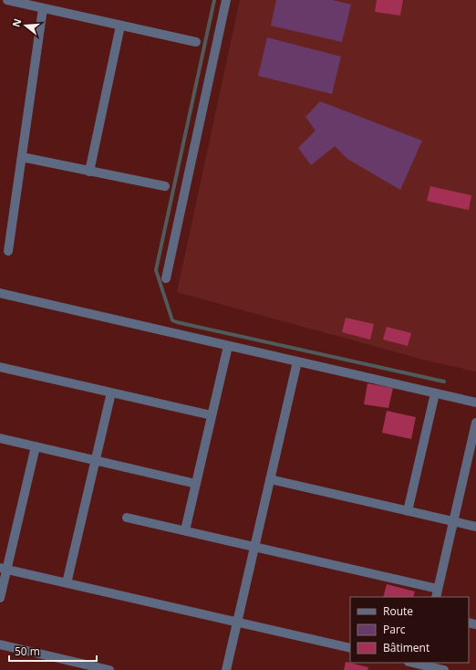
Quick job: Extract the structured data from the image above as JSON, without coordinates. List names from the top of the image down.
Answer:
{
  "legend": ["Route", "Parc", "Bâtiment"],
  "scale_bar": "50 m",
  "north": "left"
}
